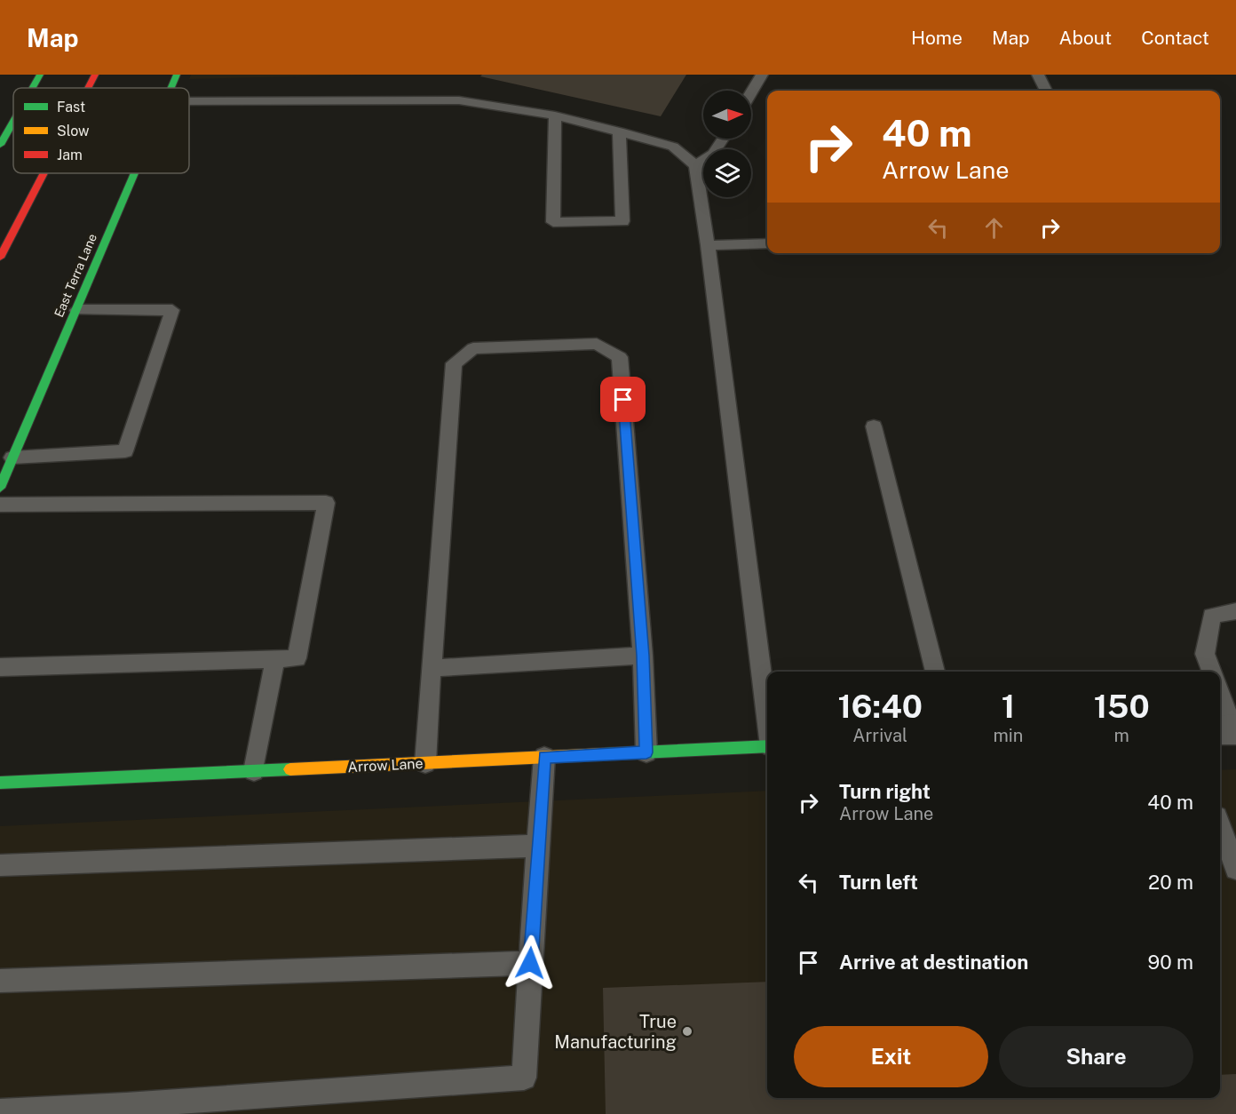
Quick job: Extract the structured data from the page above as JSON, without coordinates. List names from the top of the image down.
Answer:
{
  "streets": {
    "main road": ["East Terra Lane", "Arrow Lane"]
  },
  "places": ["True Manufacturing"],
  "legend": ["Fast", "Slow", "Jam"],
  "north": "right",
  "page": {
    "header": "Map",
    "nav": [
      "Home",
      "Map",
      "About",
      "Contact"
    ],
    "turn": ["40 m", "Arrow Lane"],
    "eta": [
      "16:40",
      "Arrival",
      "1",
      "min",
      "150",
      "m"
    ],
    "list": [
      {
        "name": "Turn right",
        "note": "Arrow Lane",
        "value": "40 m"
      },
      {
        "name": "Turn left",
        "value": "20 m"
      },
      {
        "name": "Arrive at destination",
        "value": "90 m"
      }
    ],
    "buttons": ["Exit", "Share"]
  }
}
